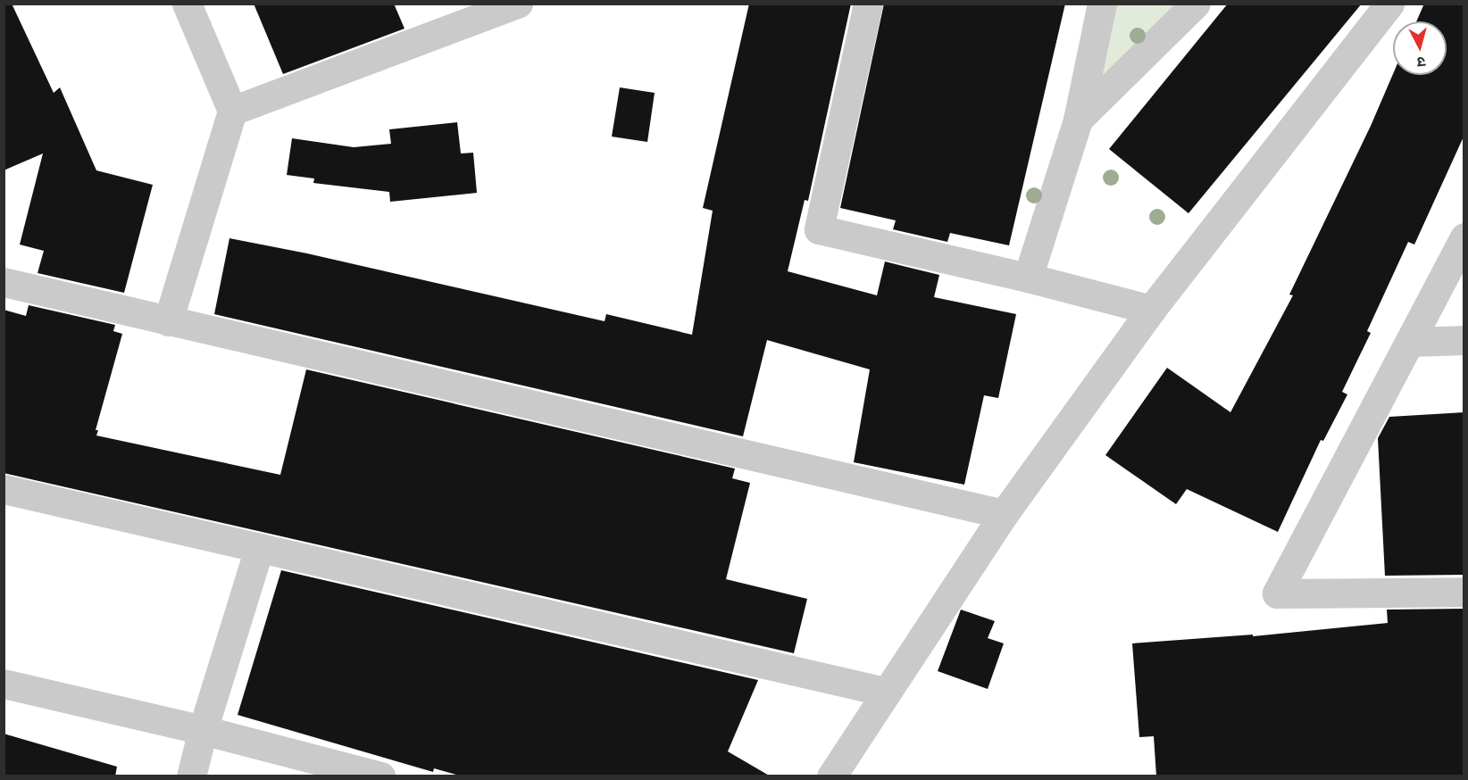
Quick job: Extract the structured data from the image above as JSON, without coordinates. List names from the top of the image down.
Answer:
{
  "north": "bottom"
}
